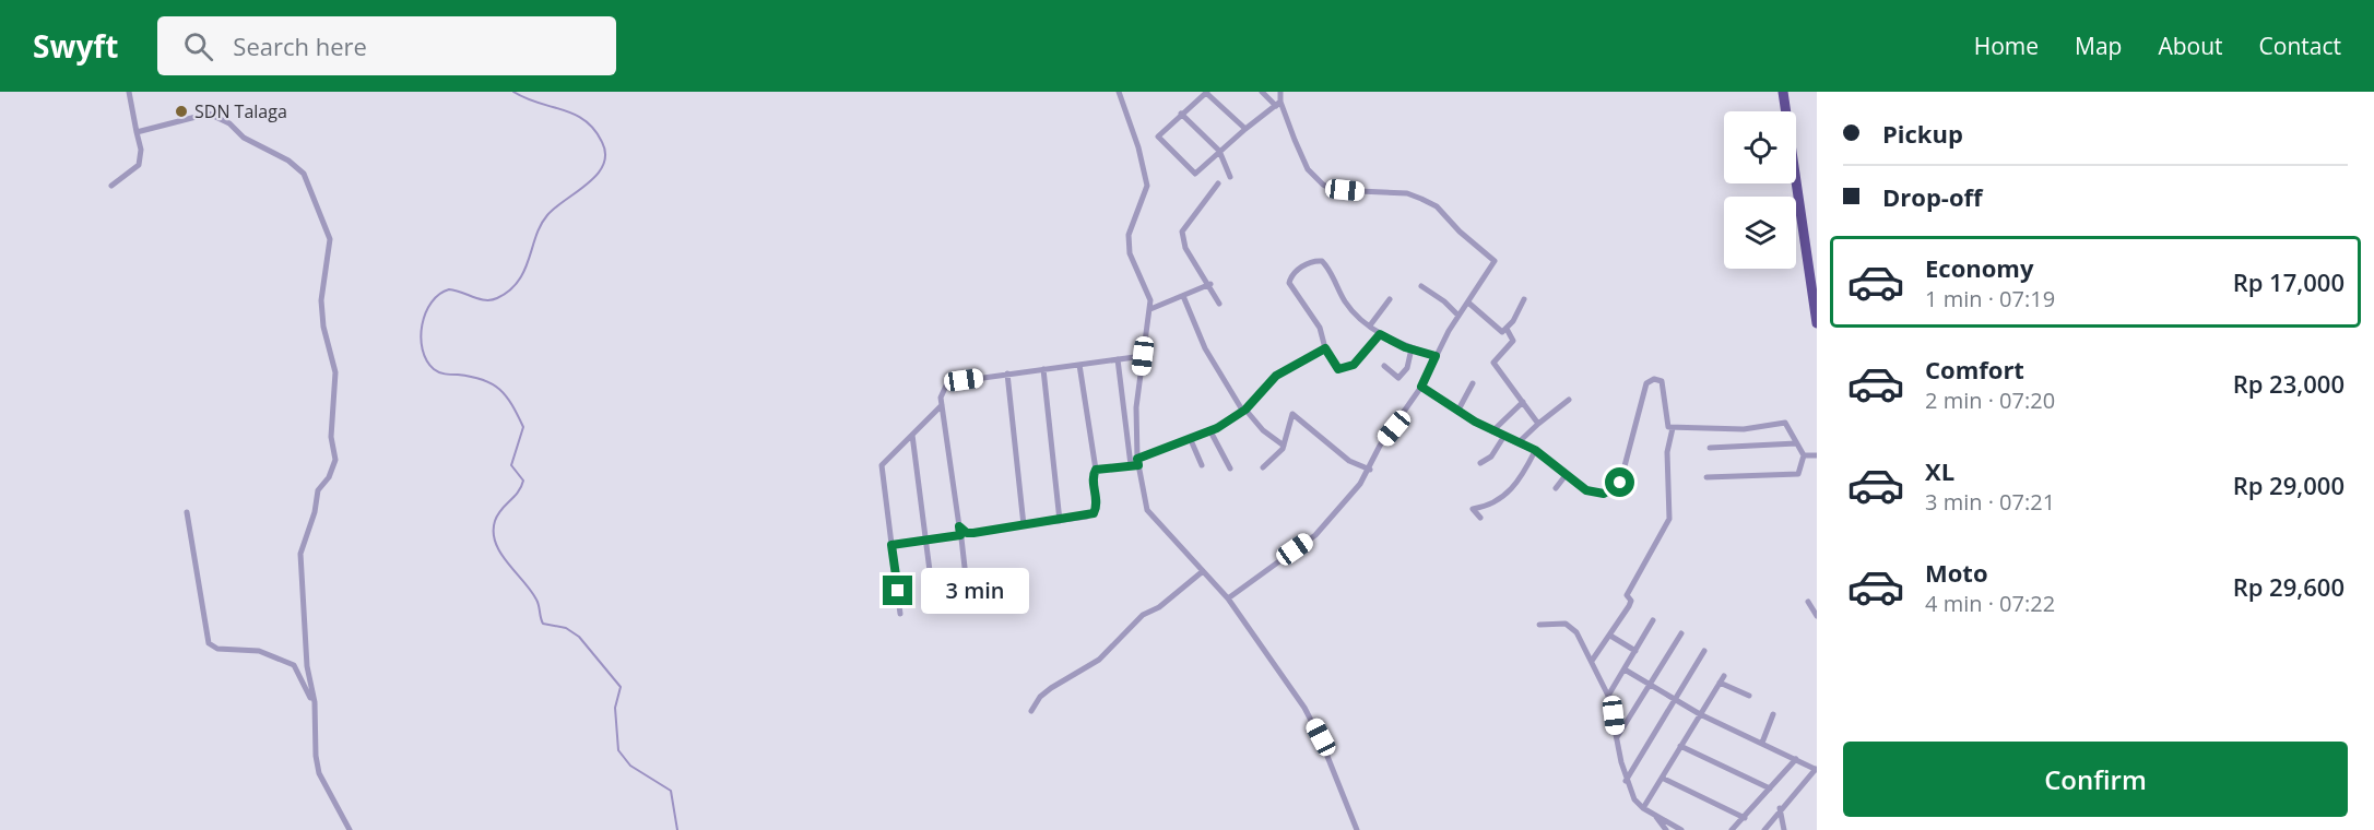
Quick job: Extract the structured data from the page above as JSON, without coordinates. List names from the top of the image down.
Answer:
{
  "places": ["SDN Talaga"],
  "page": {
    "header": "Swyft",
    "search": "Search here",
    "nav": [
      "Home",
      "Map",
      "About",
      "Contact"
    ],
    "banner": ["Pickup", "Drop-off"],
    "list": [
      {
        "name": "Economy",
        "note": "1 min · 07:19",
        "value": "Rp 17,000"
      },
      {
        "name": "Comfort",
        "note": "2 min · 07:20",
        "value": "Rp 23,000"
      },
      {
        "name": "XL",
        "note": "3 min · 07:21",
        "value": "Rp 29,000"
      },
      {
        "name": "Moto",
        "note": "4 min · 07:22",
        "value": "Rp 29,600"
      }
    ],
    "bubble": "3 min",
    "buttons": "Confirm"
  }
}
